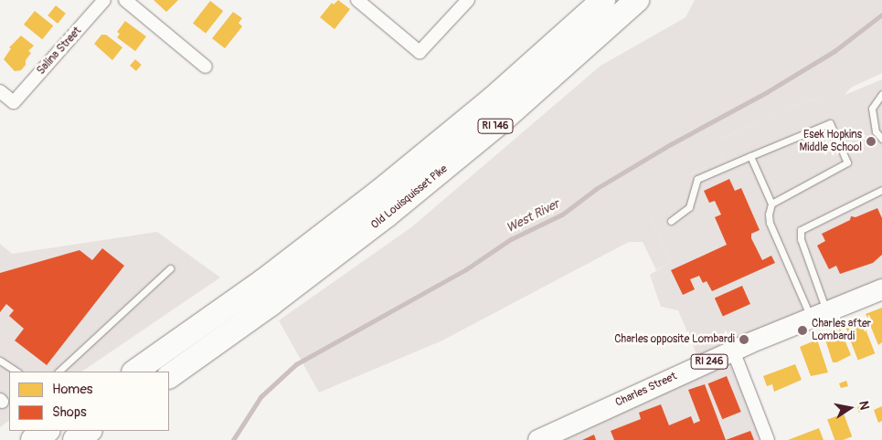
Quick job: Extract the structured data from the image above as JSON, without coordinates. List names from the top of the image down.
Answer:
{
  "streets": {
    "highway": ["RI 146", "Old Louisquisset Pike"],
    "main road": ["RI 246", "Charles Street"],
    "street": ["Salina Street"]
  },
  "water": ["West River"],
  "places": ["Esek Hopkins Middle School", "Charles after Lombardi", "Charles opposite Lombardi"],
  "legend": ["Homes", "Shops"],
  "north": "right"
}
